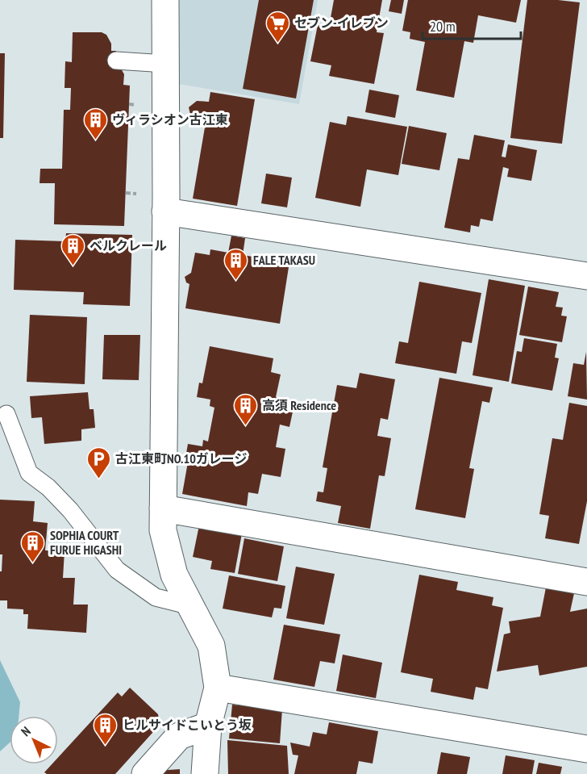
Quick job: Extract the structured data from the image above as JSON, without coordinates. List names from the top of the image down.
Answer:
{
  "places": {
    "supermarket": ["セブン-イレブン"],
    "building": [
      "ヴィラシオン古江東",
      "ベルクレール",
      "FALE TAKASU",
      "高須 Residence",
      "SOPHIA COURT FURUE HIGASHI",
      "ヒルサイドこいとう坂"
    ],
    "parking": ["古江東町NO.10ガレージ"]
  },
  "scale_bar": "20 m",
  "north": "top left"
}
